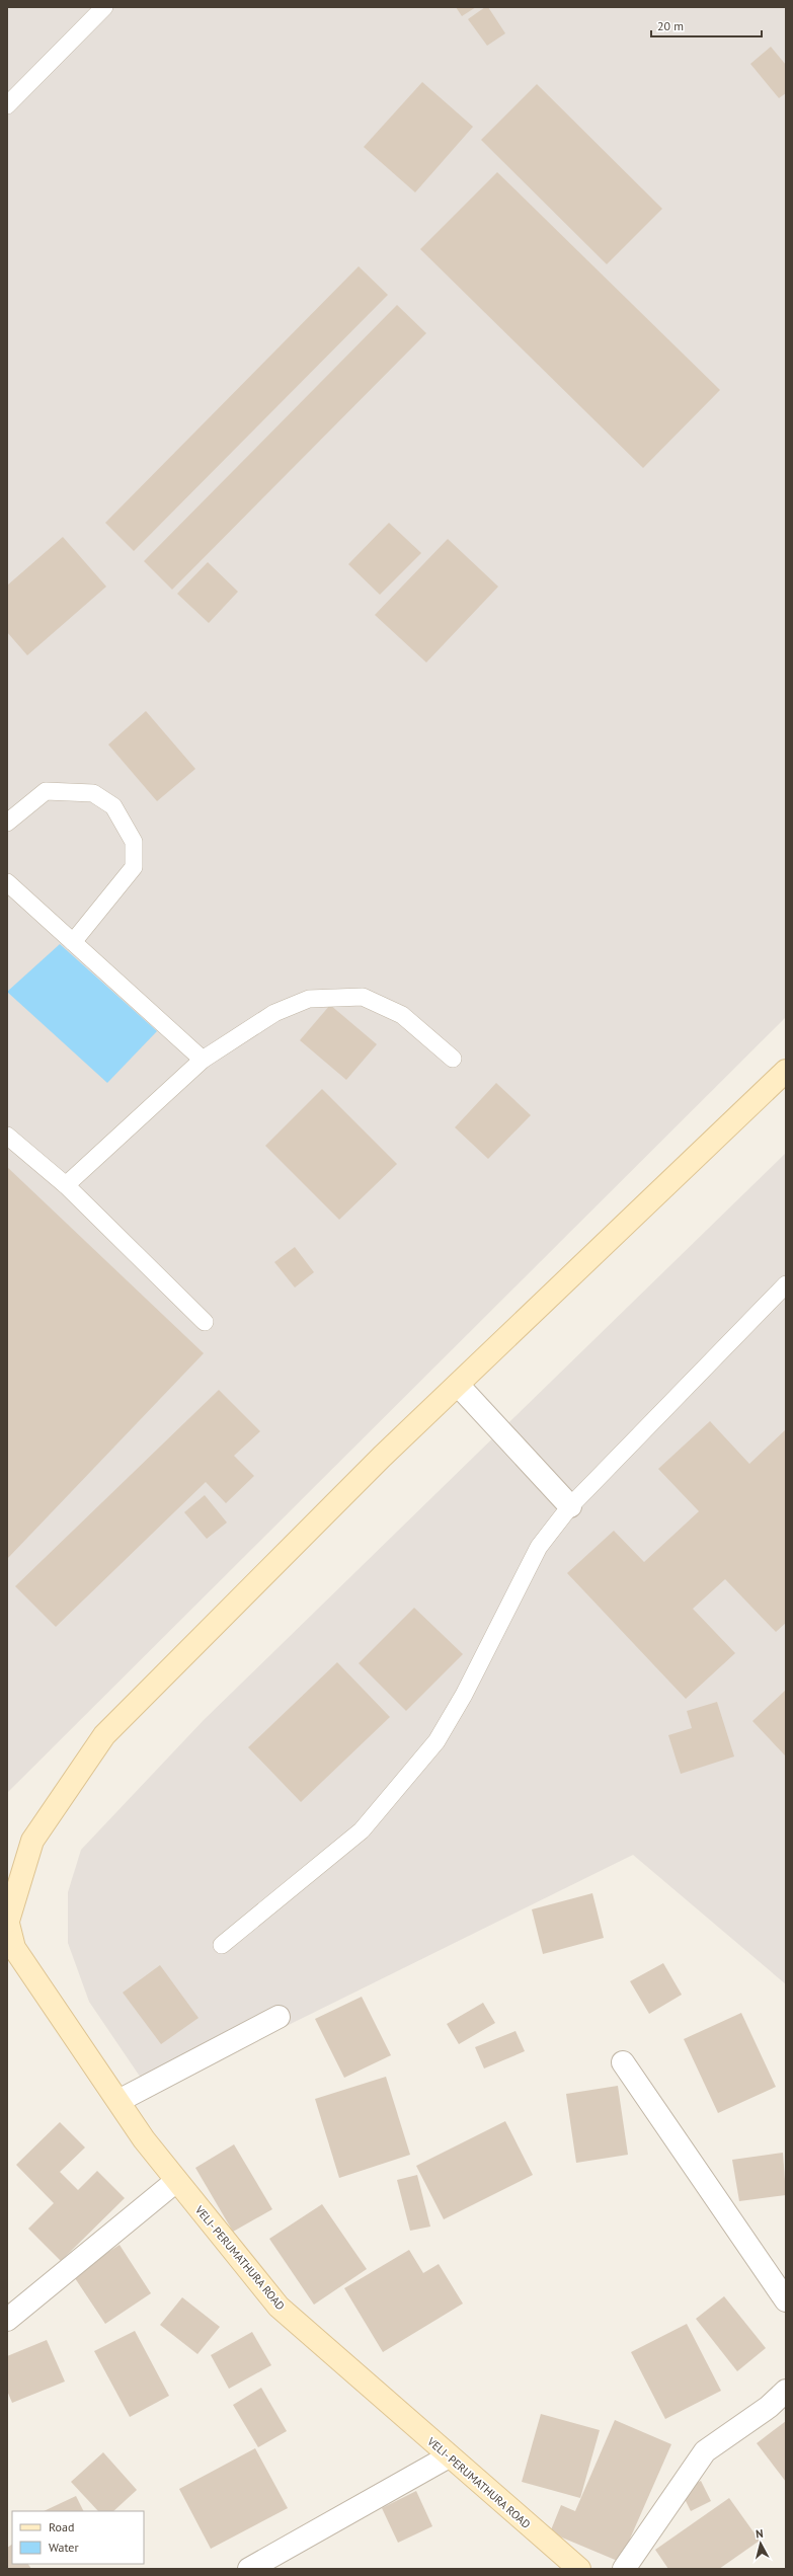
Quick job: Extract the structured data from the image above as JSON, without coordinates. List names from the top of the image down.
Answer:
{
  "streets": {
    "main road": ["VELI- PERUMATHURA ROAD"]
  },
  "legend": ["Road", "Water"],
  "scale_bar": "20 m",
  "north": "top"
}
